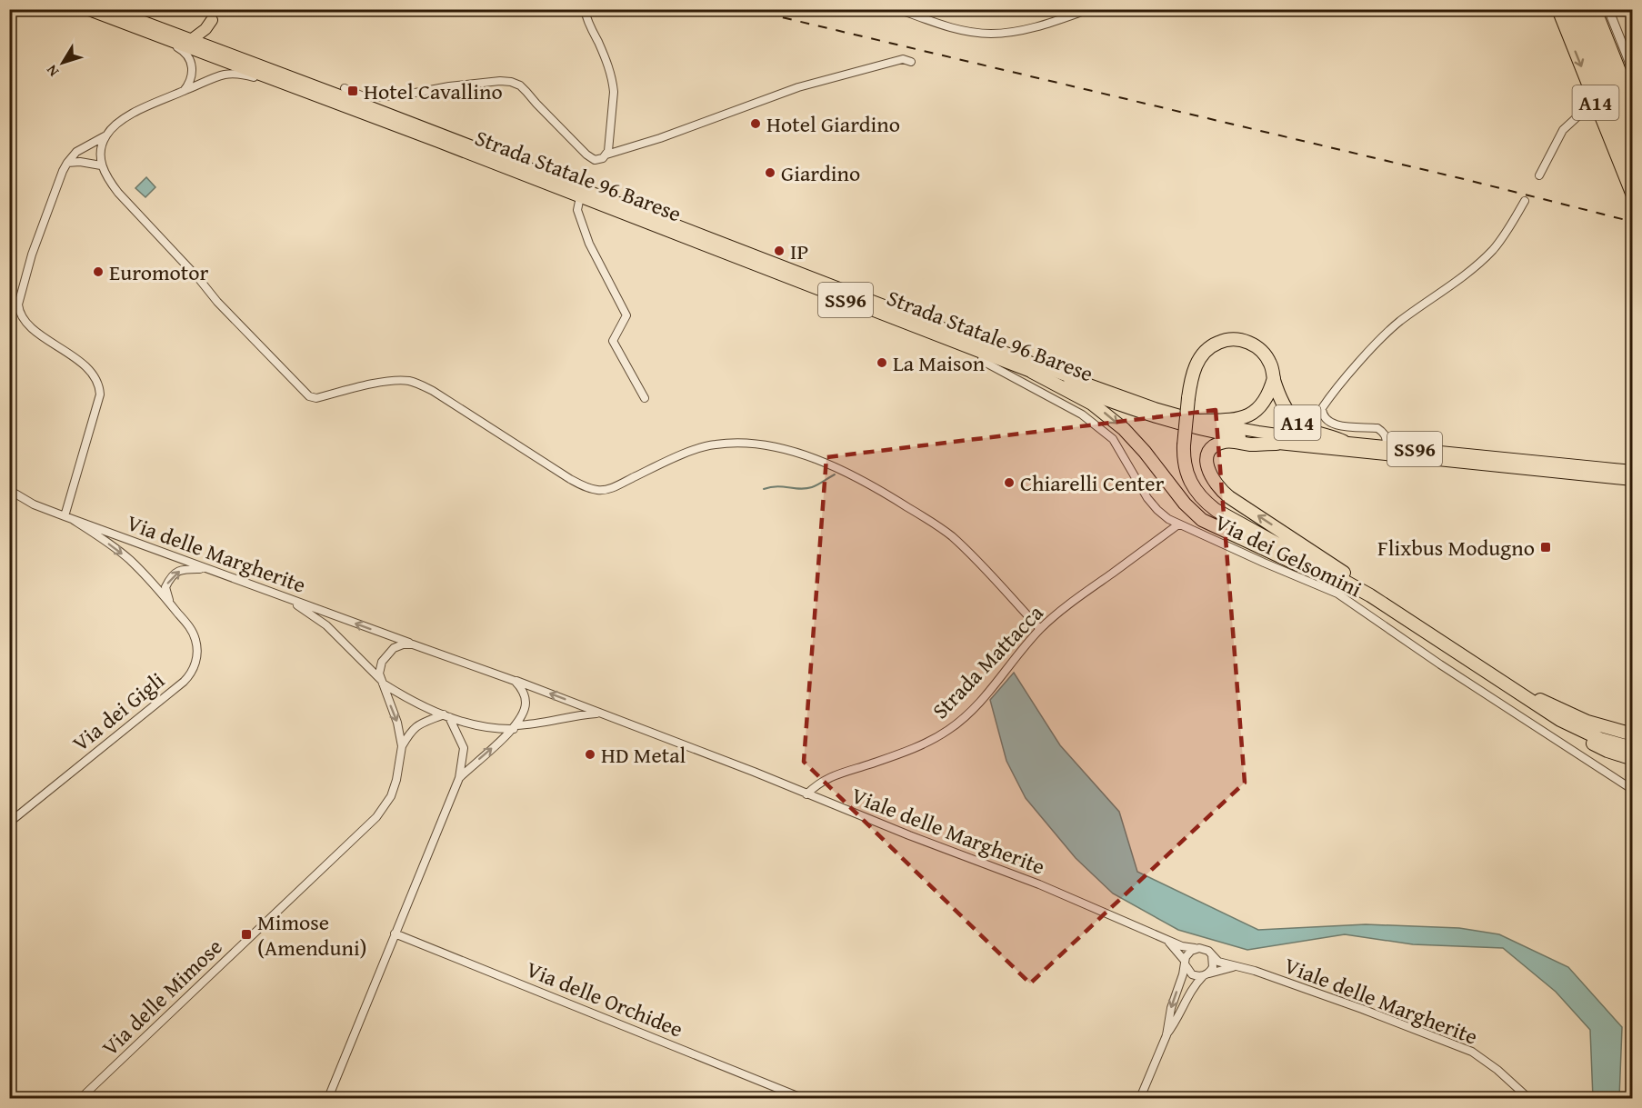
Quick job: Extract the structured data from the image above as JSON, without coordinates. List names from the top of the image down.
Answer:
{
  "streets": {
    "highway": ["A14"],
    "main road": ["Strada Statale 96 Barese", "SS96"],
    "street": [
      "Via delle Margherite",
      "Via dei Gelsomini",
      "Strada Mattacca",
      "Via dei Gigli",
      "Viale delle Margherite",
      "Via delle Mimose",
      "Via delle Orchidee"
    ]
  },
  "crossings": [
    ["A14", "Strada Statale 96 Barese"],
    ["Strada Statale 96 Barese", "Via dei Gelsomini"],
    ["Via delle Margherite", "Via dei Gigli"],
    ["Via delle Margherite", "Viale delle Margherite"],
    ["Via dei Gelsomini", "Strada Mattacca"],
    ["Strada Mattacca", "Viale delle Margherite"]
  ],
  "places": {
    "transit": ["Hotel Cavallino", "Flixbus Modugno", "Mimose (Amenduni)"],
    "other": [
      "Hotel Giardino",
      "Giardino",
      "IP",
      "Euromotor",
      "La Maison",
      "Chiarelli Center",
      "HD Metal"
    ]
  },
  "north": "bottom left"
}
